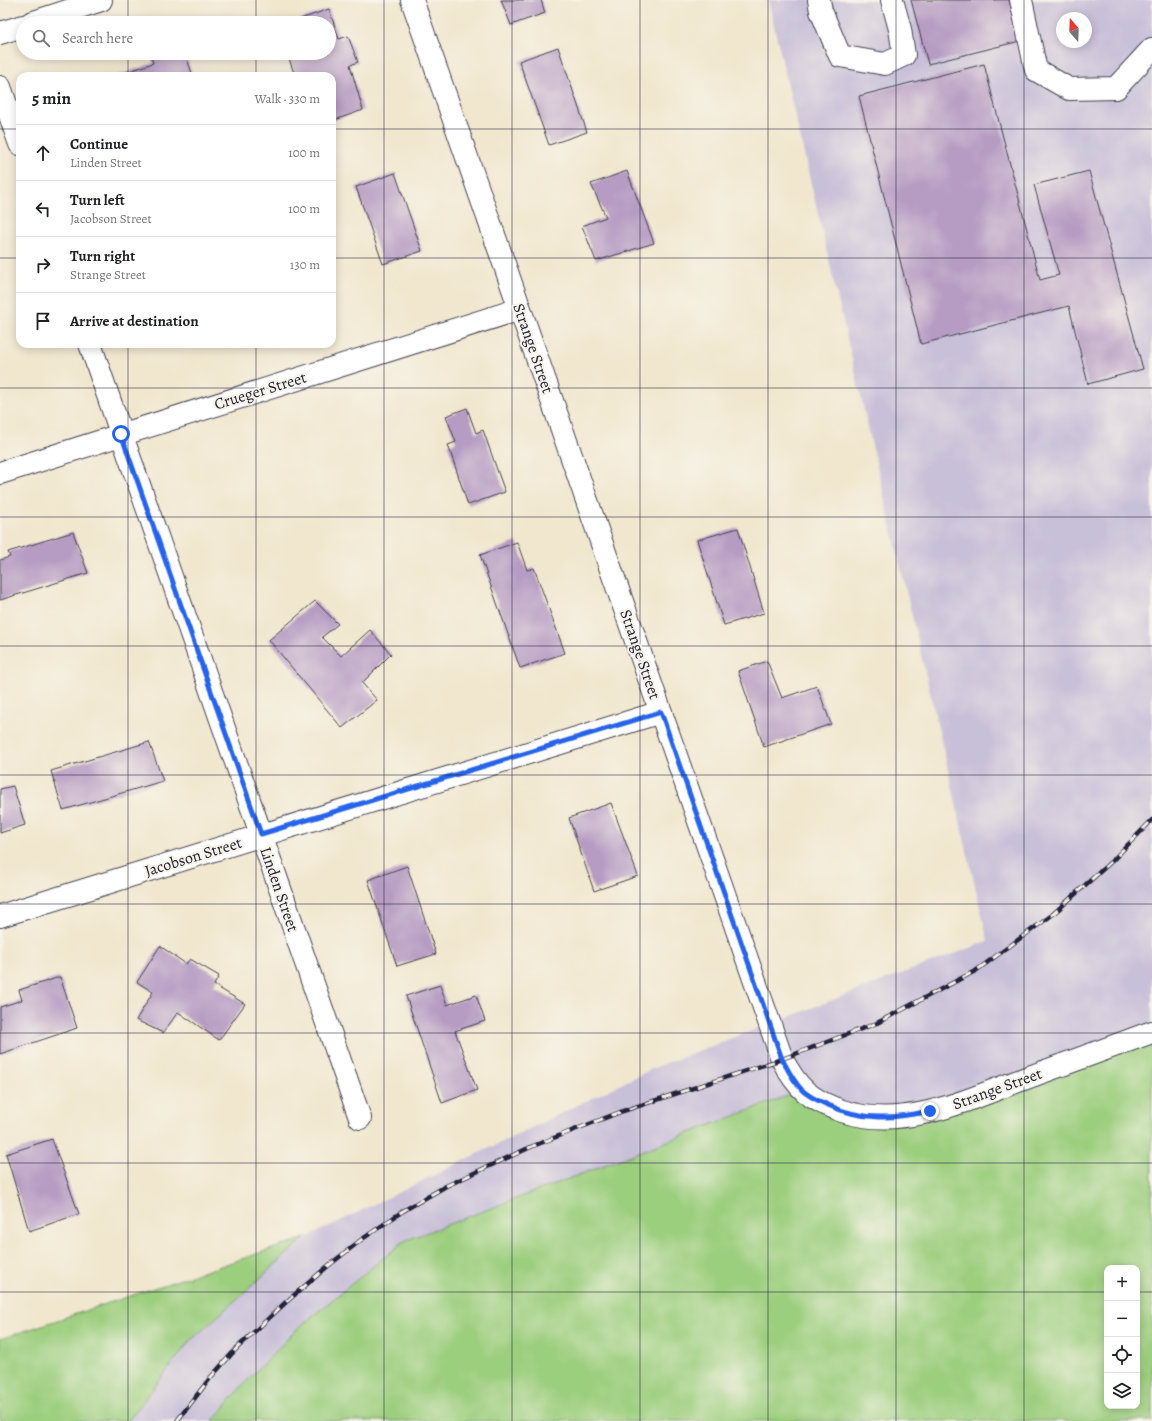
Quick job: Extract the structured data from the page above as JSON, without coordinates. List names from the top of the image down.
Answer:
{
  "streets": {
    "street": [
      "Strange Street",
      "Crueger Street",
      "Jacobson Street",
      "Linden Street"
    ]
  },
  "crossings": [
    ["Strange Street", "Crueger Street"],
    ["Strange Street", "Jacobson Street"],
    ["Crueger Street", "Linden Street"],
    ["Jacobson Street", "Linden Street"]
  ],
  "north": "top",
  "page": {
    "search": "Search here",
    "heading": ["5 min", "Walk · 330 m"],
    "list": [
      ["Continue", "Linden Street", "100 m"],
      ["Turn left", "Jacobson Street", "100 m"],
      ["Turn right", "Strange Street", "130 m"],
      "Arrive at destination"
    ],
    "map_buttons": ["+", "−"]
  }
}
